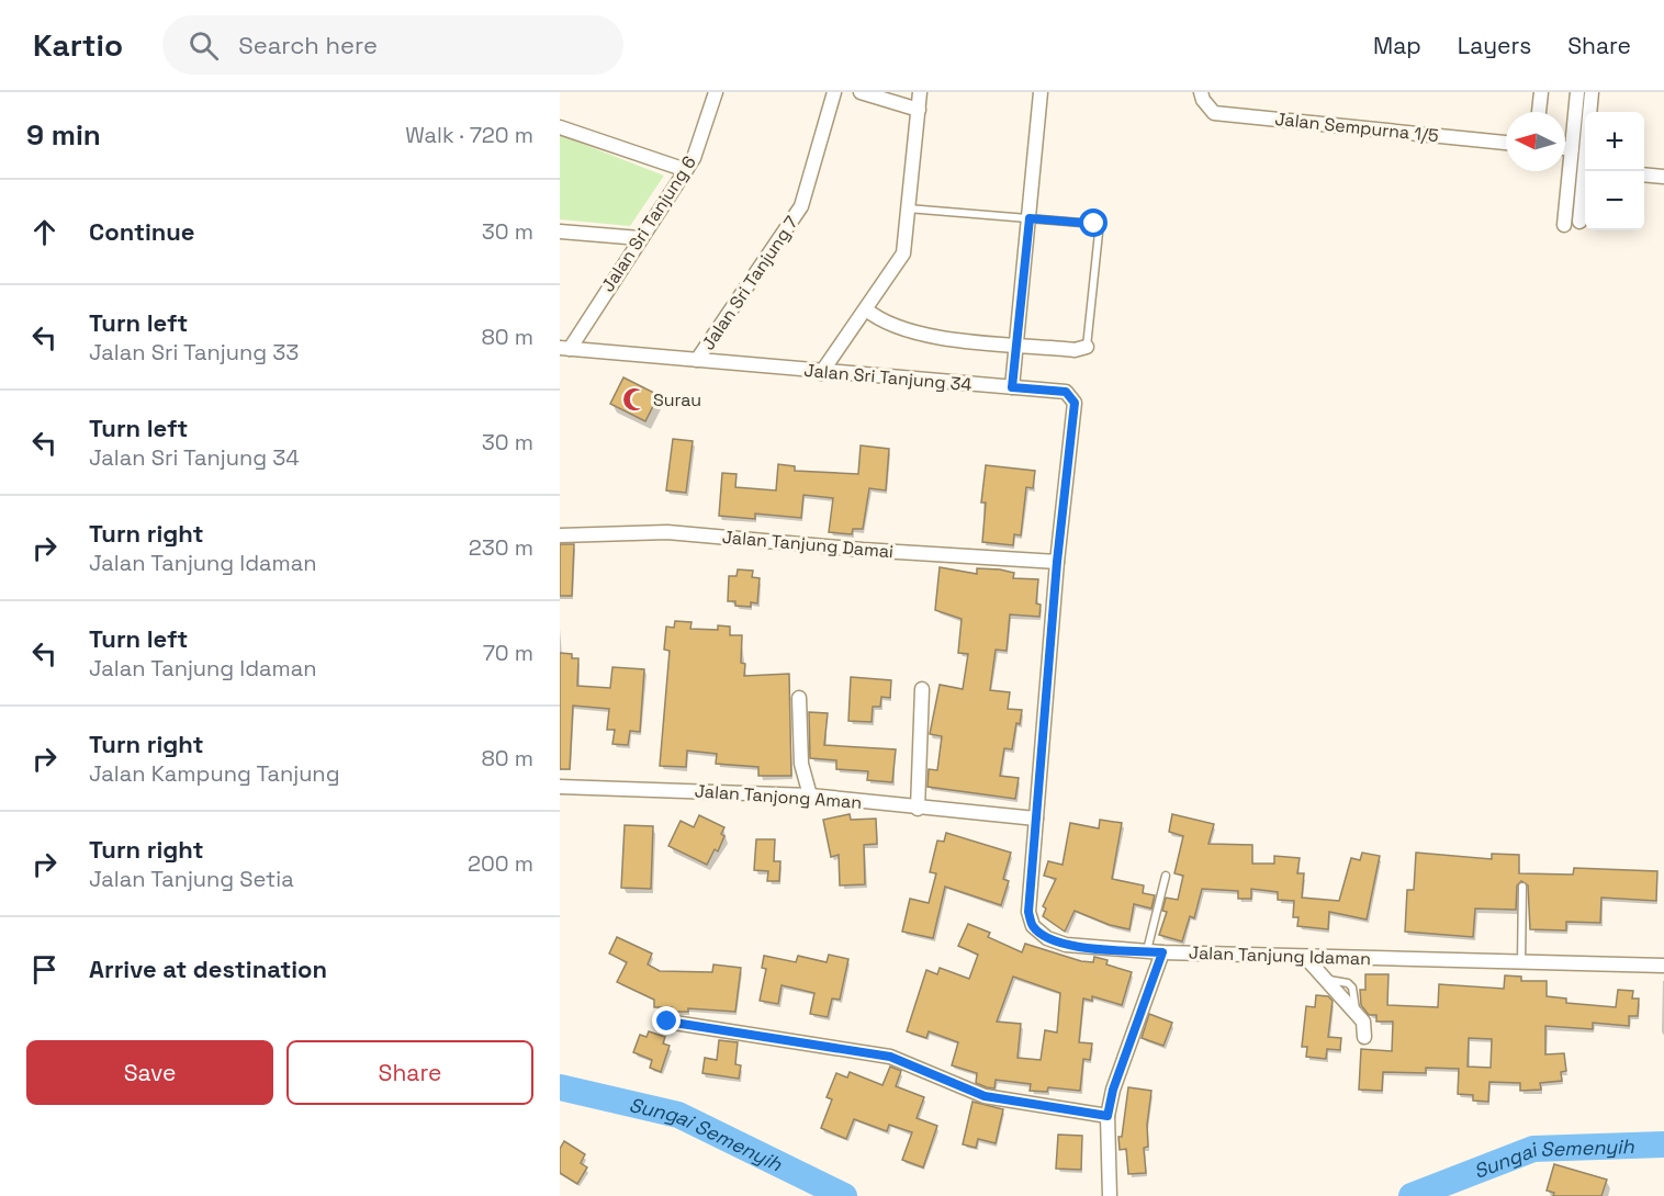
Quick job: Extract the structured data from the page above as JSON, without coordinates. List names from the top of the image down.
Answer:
{
  "streets": {
    "street": [
      "Jalan Sempurna 1/5",
      "Jalan Sri Tanjung 6",
      "Jalan Sri Tanjung 7",
      "Jalan Sri Tanjung 34",
      "Jalan Tanjung Damai",
      "Jalan Tanjong Aman",
      "Jalan Tanjung Idaman"
    ]
  },
  "crossings": [
    ["Jalan Sri Tanjung 6", "Jalan Sri Tanjung 34"],
    ["Jalan Sri Tanjung 7", "Jalan Sri Tanjung 34"],
    ["Jalan Sri Tanjung 34", "Jalan Tanjung Idaman"],
    ["Jalan Tanjung Damai", "Jalan Tanjung Idaman"],
    ["Jalan Tanjong Aman", "Jalan Tanjung Idaman"]
  ],
  "water": ["Sungai Semenyih"],
  "places": {
    "mosque": ["Surau"]
  },
  "north": "left",
  "page": {
    "header": "Kartio",
    "search": "Search here",
    "nav": ["Map", "Layers", "Share"],
    "heading": ["9 min", "Walk · 720 m"],
    "map_buttons": ["+", "−"],
    "list": [
      ["Continue", "30 m"],
      ["Turn left", "Jalan Sri Tanjung 33", "80 m"],
      ["Turn left", "Jalan Sri Tanjung 34", "30 m"],
      ["Turn right", "Jalan Tanjung Idaman", "230 m"],
      ["Turn left", "Jalan Tanjung Idaman", "70 m"],
      ["Turn right", "Jalan Kampung Tanjung", "80 m"],
      ["Turn right", "Jalan Tanjung Setia", "200 m"],
      "Arrive at destination"
    ],
    "buttons": ["Save", "Share"]
  }
}
